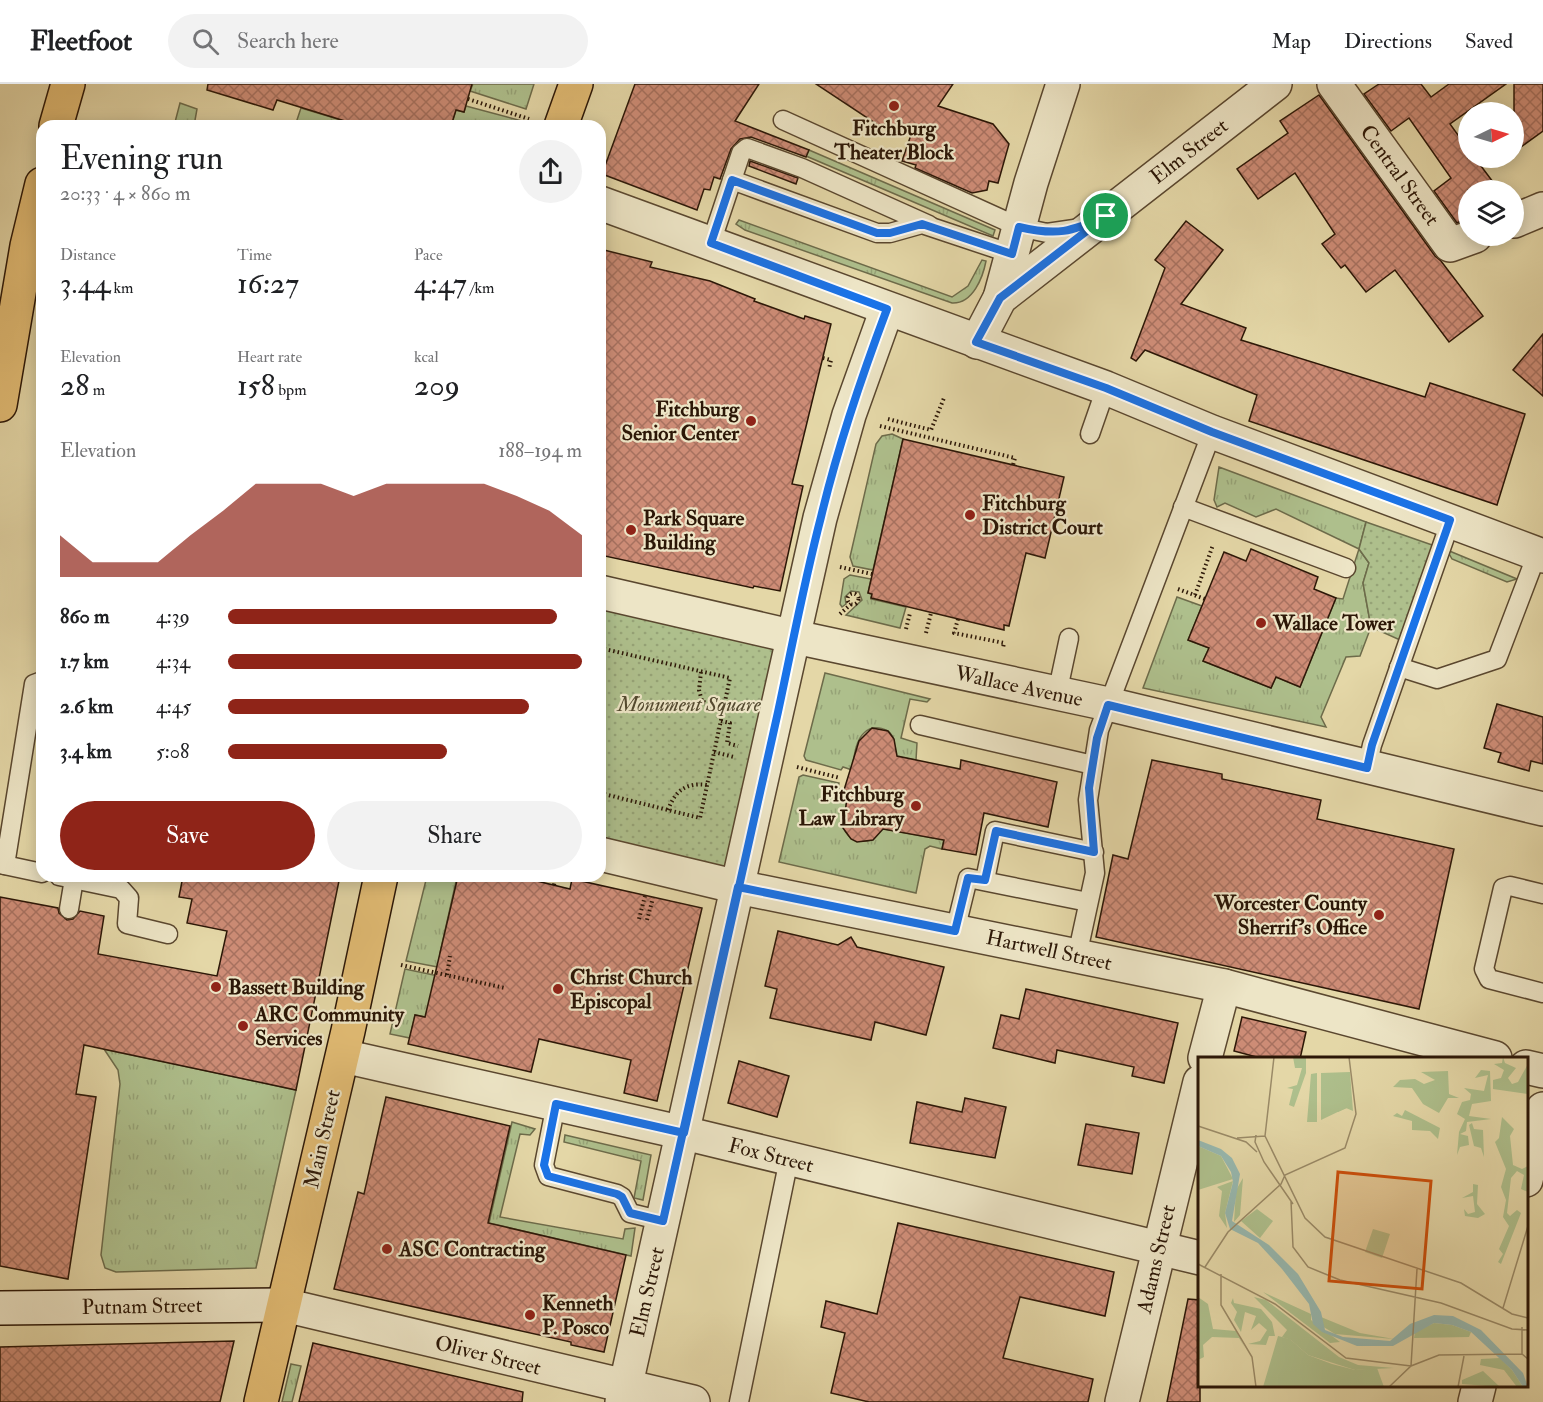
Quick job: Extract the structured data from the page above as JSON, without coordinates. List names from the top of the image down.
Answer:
{
  "streets": {
    "highway": ["Main Street"],
    "street": [
      "Elm Street",
      "Central Street",
      "Wallace Avenue",
      "Hartwell Street",
      "Fox Street",
      "Adams Street",
      "Putnam Street",
      "Oliver Street"
    ]
  },
  "crossings": [
    ["Elm Street", "Wallace Avenue"],
    ["Elm Street", "Hartwell Street"],
    ["Elm Street", "Fox Street"],
    ["Elm Street", "Oliver Street"],
    ["Main Street", "Fox Street"],
    ["Main Street", "Putnam Street"],
    ["Main Street", "Oliver Street"],
    ["Fox Street", "Adams Street"],
    ["Putnam Street", "Oliver Street"]
  ],
  "parks": ["Monument Square"],
  "places": [
    "Fitchburg Theater Block",
    "Fitchburg Senior Center",
    "Fitchburg District Court",
    "Park Square Building",
    "Wallace Tower",
    "Fitchburg Law Library",
    "Worcester County Sherrif's Office",
    "Bassett Building",
    "Christ Church Episcopal",
    "ARC Community Services",
    "ASC Contracting",
    "Kenneth P. Posco"
  ],
  "north": "right",
  "page": {
    "header": "Fleetfoot",
    "search": "Search here",
    "nav": ["Map", "Directions", "Saved"],
    "heading": ["Evening run", "20:33 · 4 × 860 m"],
    "stats": [
      ["Distance", "3.44 km"],
      ["Time", "16:27"],
      ["Pace", "4:47 /km"],
      ["Elevation", "28 m"],
      ["Heart rate", "158 bpm"],
      ["kcal", "209"]
    ],
    "chart": ["Elevation", "188–194 m"],
    "list": [
      {
        "name": "860 m",
        "note": "4:39"
      },
      {
        "name": "1.7 km",
        "note": "4:34"
      },
      {
        "name": "2.6 km",
        "note": "4:45"
      },
      {
        "name": "3.4 km",
        "note": "5:08"
      }
    ],
    "buttons": ["Save", "Share"]
  }
}
